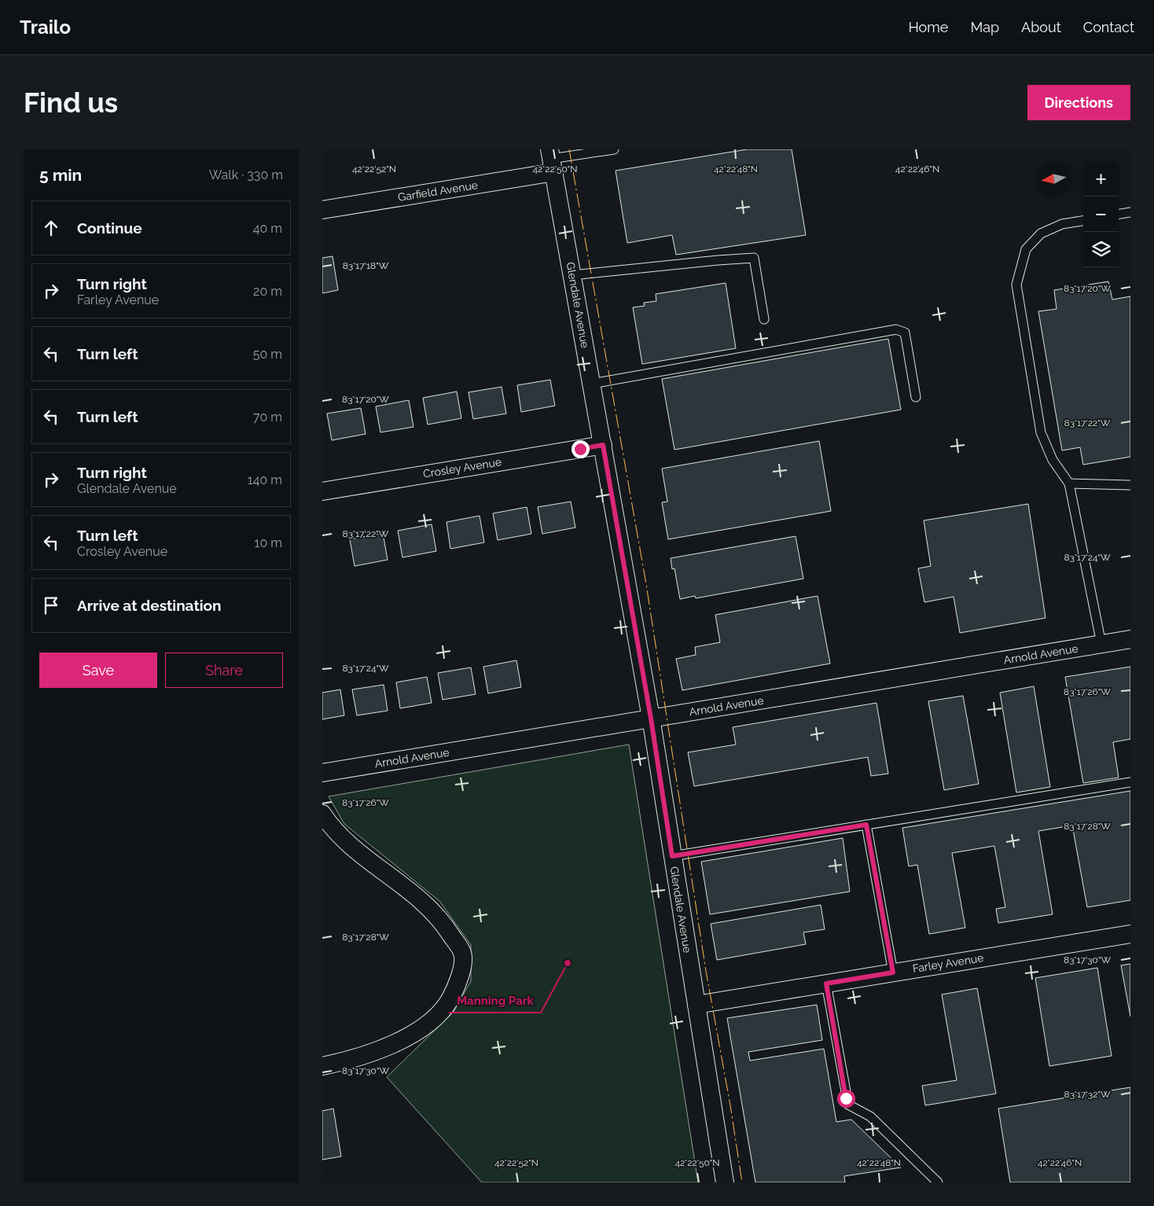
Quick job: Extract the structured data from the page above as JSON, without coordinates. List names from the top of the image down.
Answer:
{
  "streets": {
    "street": [
      "Garfield Avenue",
      "Glendale Avenue",
      "Crosley Avenue",
      "Arnold Avenue",
      "Farley Avenue"
    ]
  },
  "crossings": [
    ["Garfield Avenue", "Glendale Avenue"],
    ["Glendale Avenue", "Crosley Avenue"],
    ["Glendale Avenue", "Arnold Avenue"],
    ["Glendale Avenue", "Farley Avenue"]
  ],
  "places": ["Manning Park"],
  "north": "left",
  "page": {
    "header": "Trailo",
    "nav": [
      "Home",
      "Map",
      "About",
      "Contact"
    ],
    "buttons": [
      "Directions",
      ["Save", "Share"]
    ],
    "title": "Find us",
    "heading": ["5 min", "Walk · 330 m"],
    "map_buttons": ["+", "−"],
    "list": [
      ["Continue", "40 m"],
      ["Turn right", "Farley Avenue", "20 m"],
      ["Turn left", "50 m"],
      ["Turn left", "70 m"],
      ["Turn right", "Glendale Avenue", "140 m"],
      ["Turn left", "Crosley Avenue", "10 m"],
      "Arrive at destination"
    ]
  },
  "coordinates": [
    "42°22'52\"N",
    "42°22'50\"N",
    "42°22'48\"N",
    "42°22'46\"N",
    "83°17'18\"W",
    "83°17'20\"W",
    "83°17'22\"W",
    "83°17'24\"W",
    "83°17'26\"W",
    "83°17'28\"W",
    "83°17'30\"W",
    "83°17'32\"W"
  ]
}
